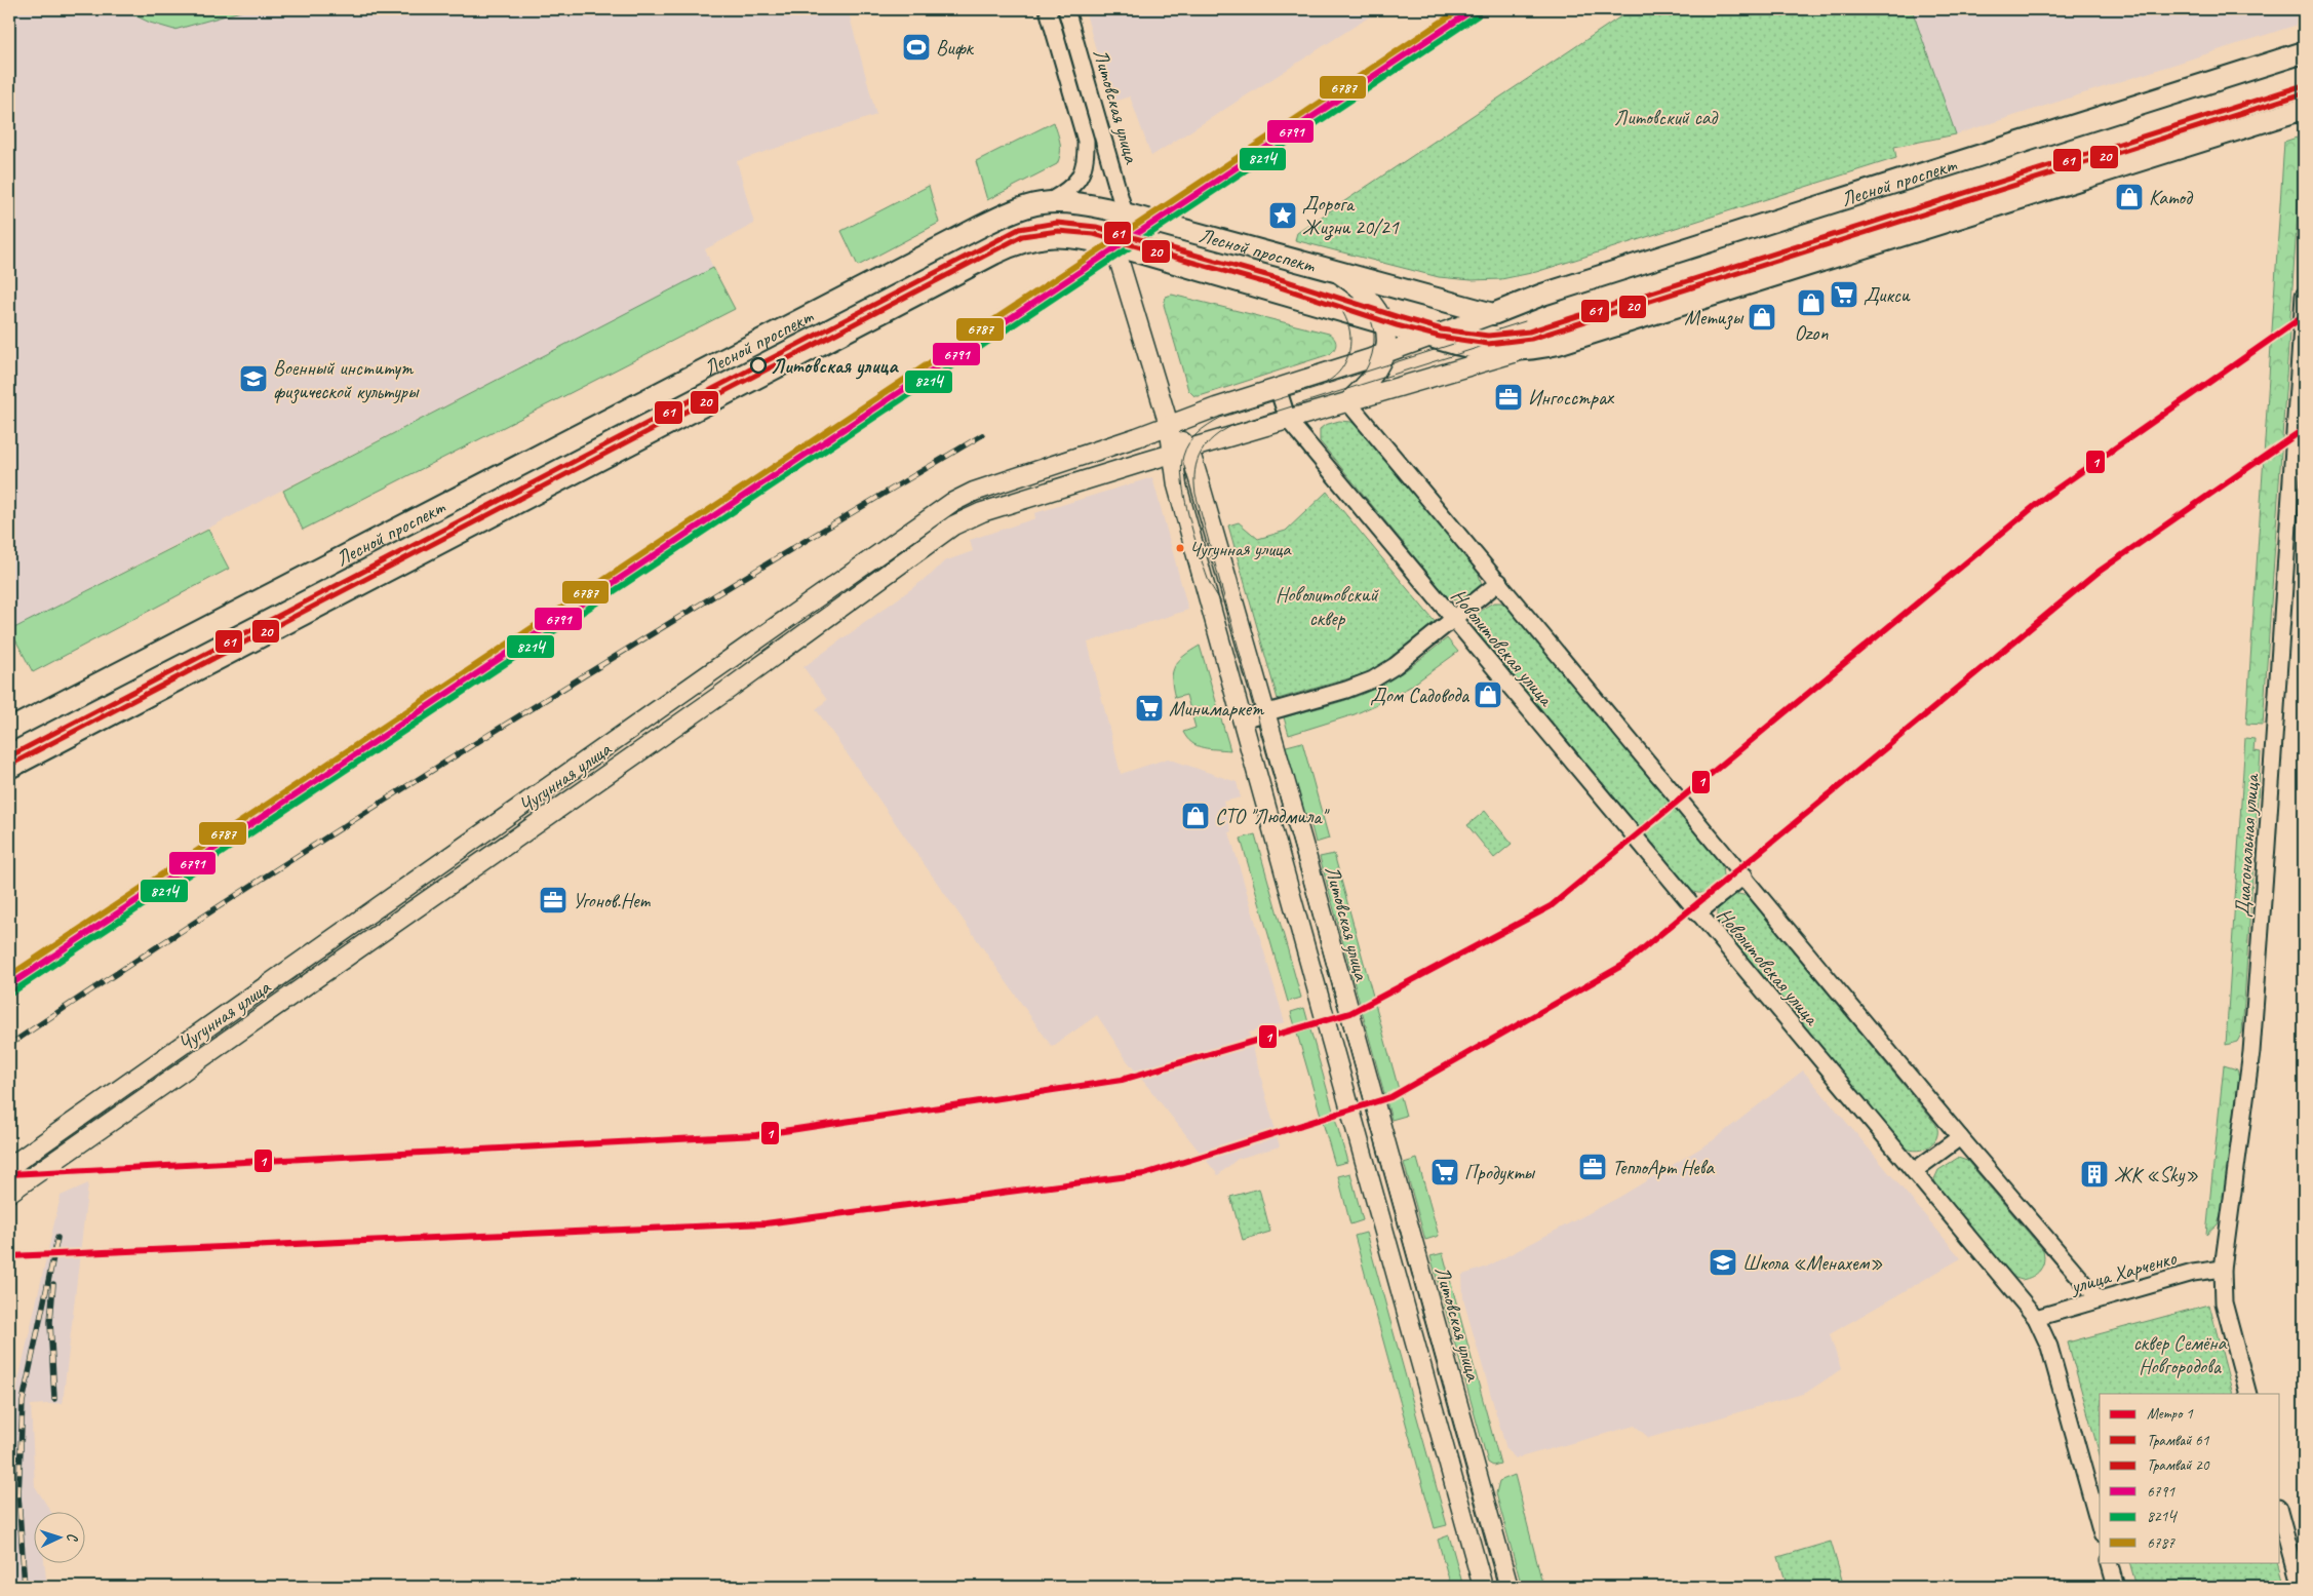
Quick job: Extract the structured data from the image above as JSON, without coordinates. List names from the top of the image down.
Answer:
{
  "streets": {
    "main road": ["Лесной проспект"],
    "street": [
      "Литовская улица",
      "Новолитовская улица",
      "Чугунная улица",
      "Диагональная улица",
      "улица Харченко"
    ]
  },
  "crossings": [
    ["Литовская улица", "Лесной проспект"],
    ["Литовская улица", "Чугунная улица"],
    ["Лесной проспект", "Новолитовская улица"],
    ["Лесной проспект", "Чугунная улица"],
    ["Новолитовская улица", "улица Харченко"],
    ["Диагональная улица", "улица Харченко"]
  ],
  "parks": ["Литовский сад", "Новолитовский сквер", "сквер Семёна Новгородова"],
  "places": {
    "sports": ["Вифк"],
    "shop": [
      "Катод",
      "Ozon",
      "Метизы",
      "Дом Садовода",
      "СТО \"Людмила\""
    ],
    "place": ["Дорога Жизни 20/21"],
    "supermarket": ["Дикси", "Минимаркет", "Продукты"],
    "other": ["Литовская улица", "Чугунная улица"],
    "school or university": ["Военный институт физической культуры", "Школа «Менахем»"],
    "office": ["Ингосстрах", "Угонов.Нет", "ТеплоАрт Нева"],
    "building": ["ЖК «Sky»"]
  },
  "lines": [
    "transit line 6791",
    "transit line 6787",
    "transit line 821Ч",
    "tram line 61",
    "tram line 20",
    "metro line 1"
  ],
  "legend": [
    "Метро 1",
    "Трамвай 61",
    "Трамвай 20",
    "6791",
    "821Ч",
    "6787"
  ],
  "north": "right"
}
